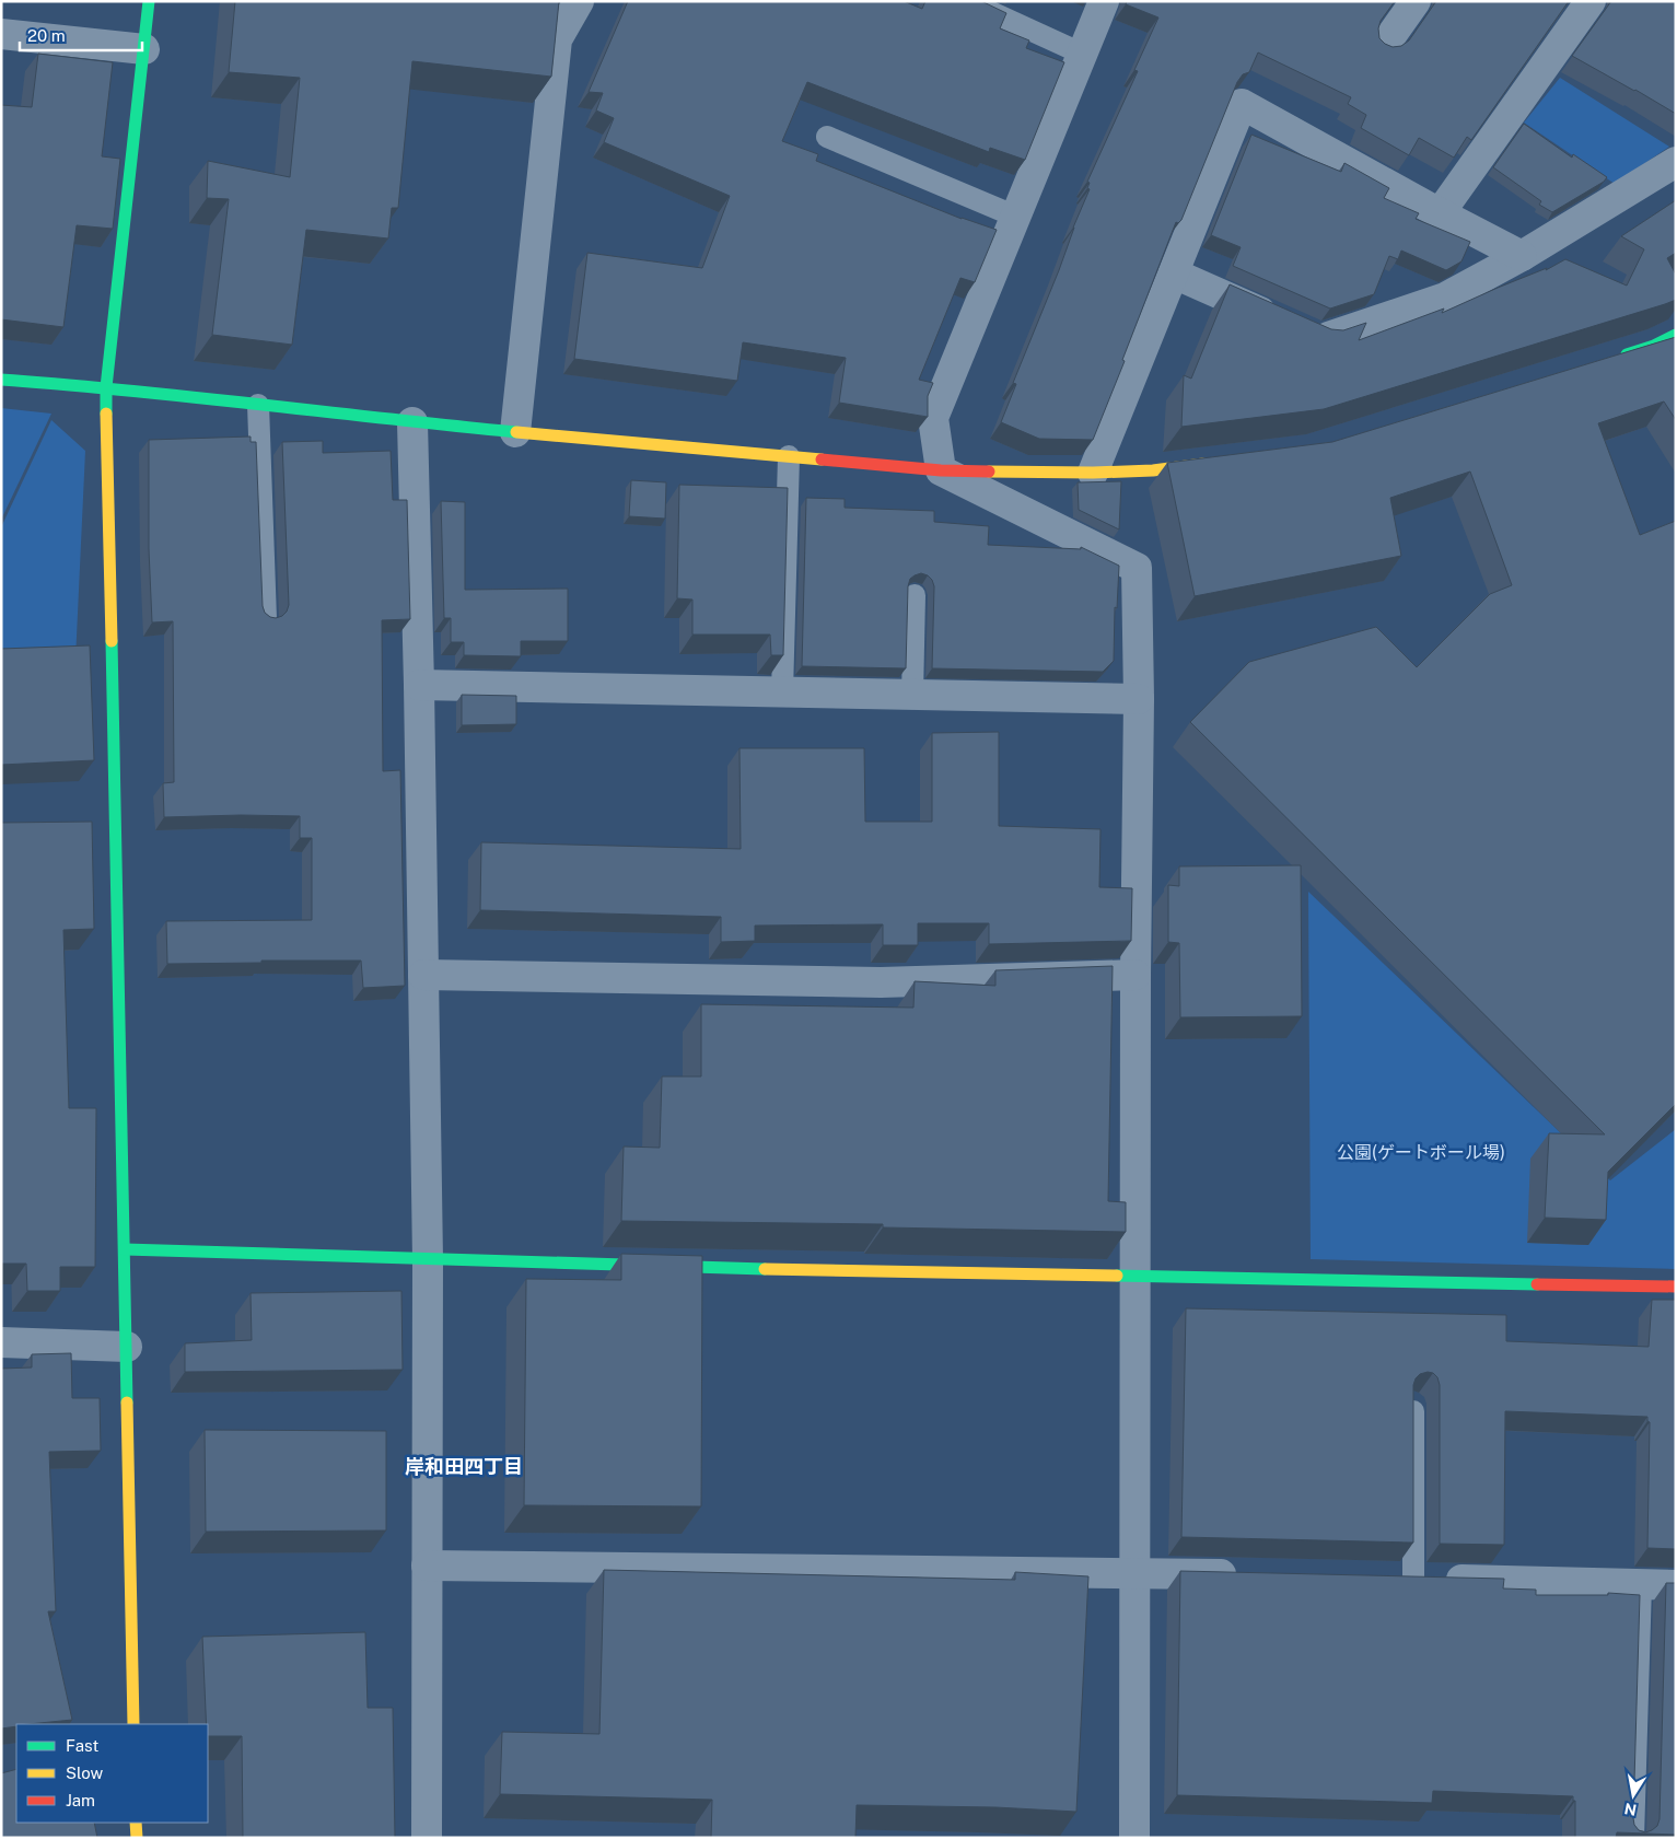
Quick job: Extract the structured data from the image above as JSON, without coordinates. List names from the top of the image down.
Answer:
{
  "districts": ["岸和田四丁目"],
  "parks": ["公園(ゲートボール場)"],
  "legend": ["Fast", "Slow", "Jam"],
  "scale_bar": "20 m",
  "north": "bottom"
}
